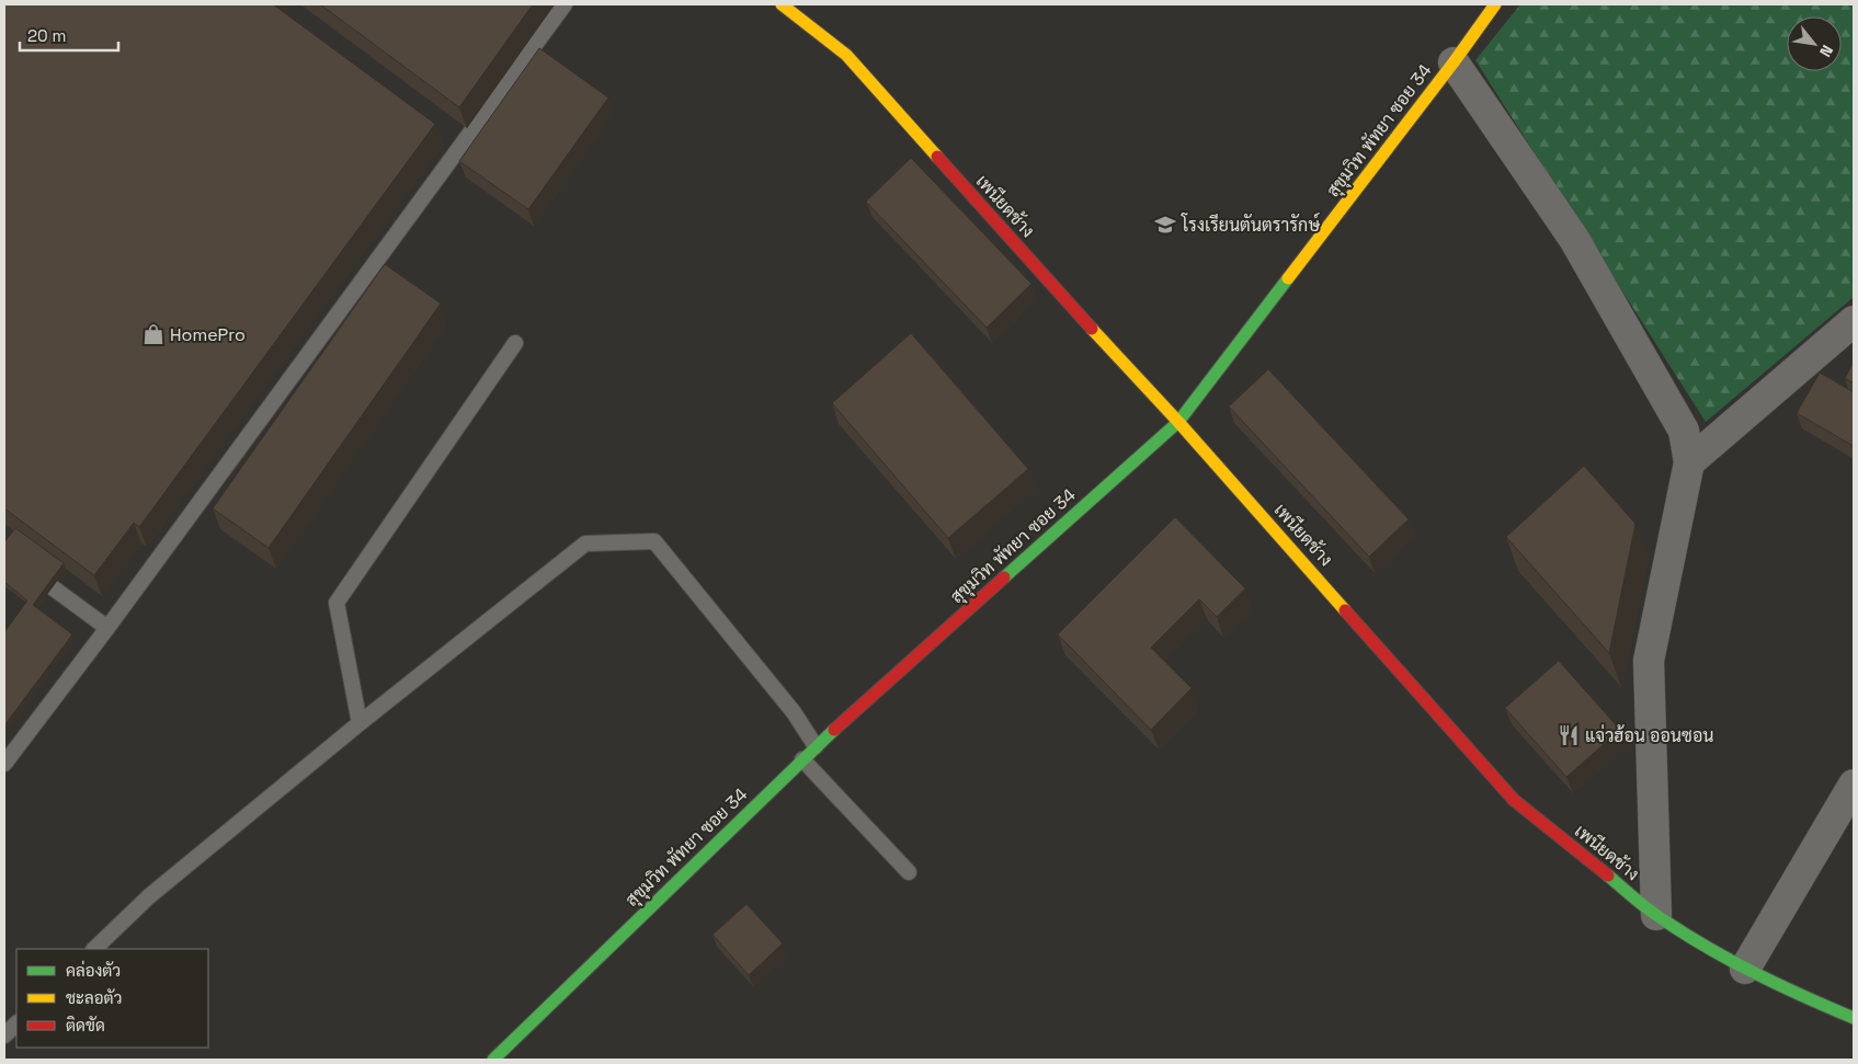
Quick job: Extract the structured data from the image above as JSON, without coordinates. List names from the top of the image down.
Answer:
{
  "streets": {
    "street": ["สุขุมวิท พัทยา ซอย 34", "เพนียดช้าง"]
  },
  "crossings": [
    ["สุขุมวิท พัทยา ซอย 34", "เพนียดช้าง"]
  ],
  "places": {
    "school or university": ["โรงเรียนตันตรารักษ์"],
    "shop": ["HomePro"],
    "restaurant": ["แจ่วฮ้อน ออนซอน"]
  },
  "legend": ["คล่องตัว", "ชะลอตัว", "ติดขัด"],
  "scale_bar": "20 m",
  "north": "bottom right"
}
